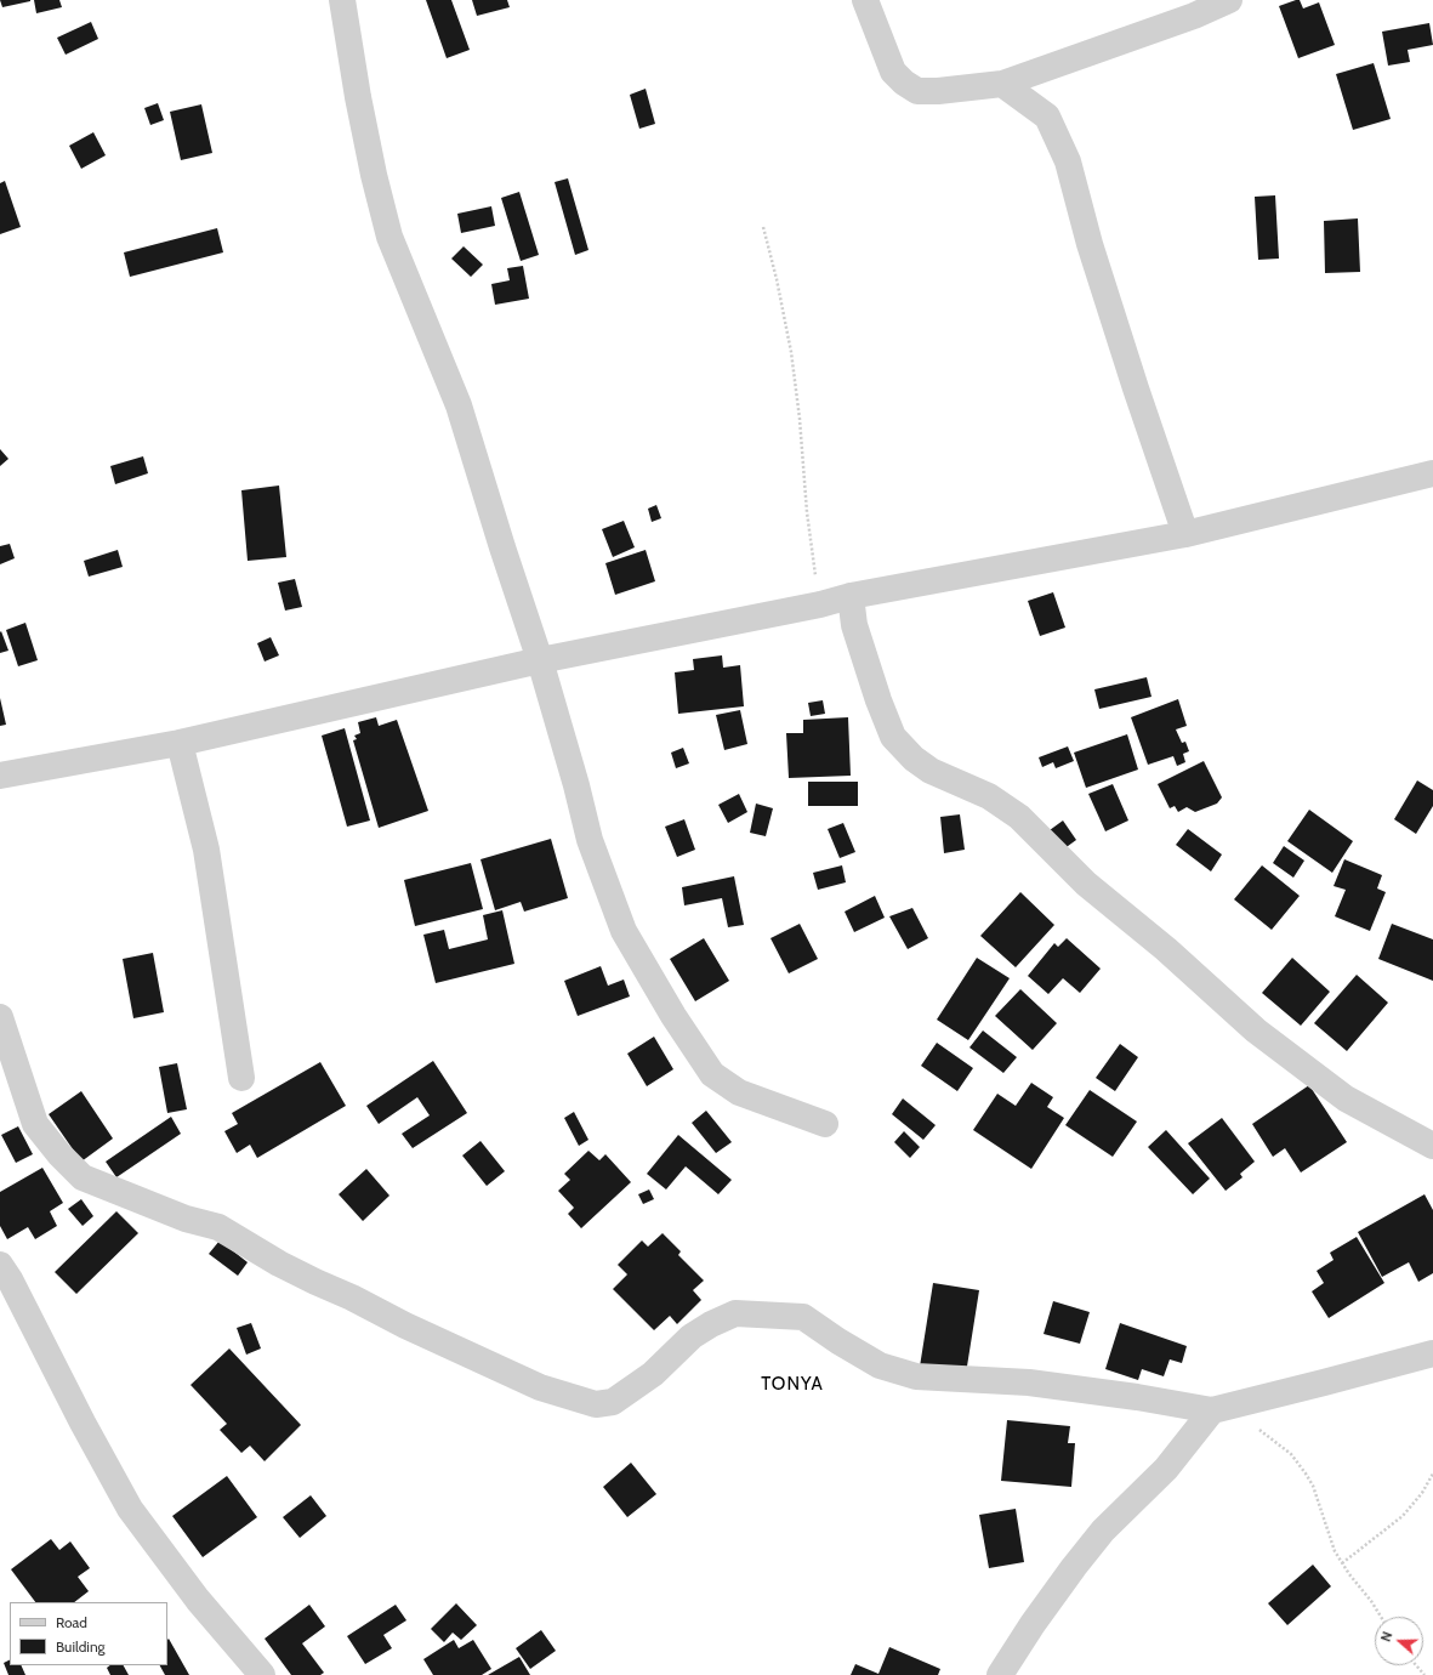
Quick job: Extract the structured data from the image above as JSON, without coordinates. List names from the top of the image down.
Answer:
{
  "districts": ["TONYA"],
  "legend": ["Road", "Building"],
  "north": "left"
}
